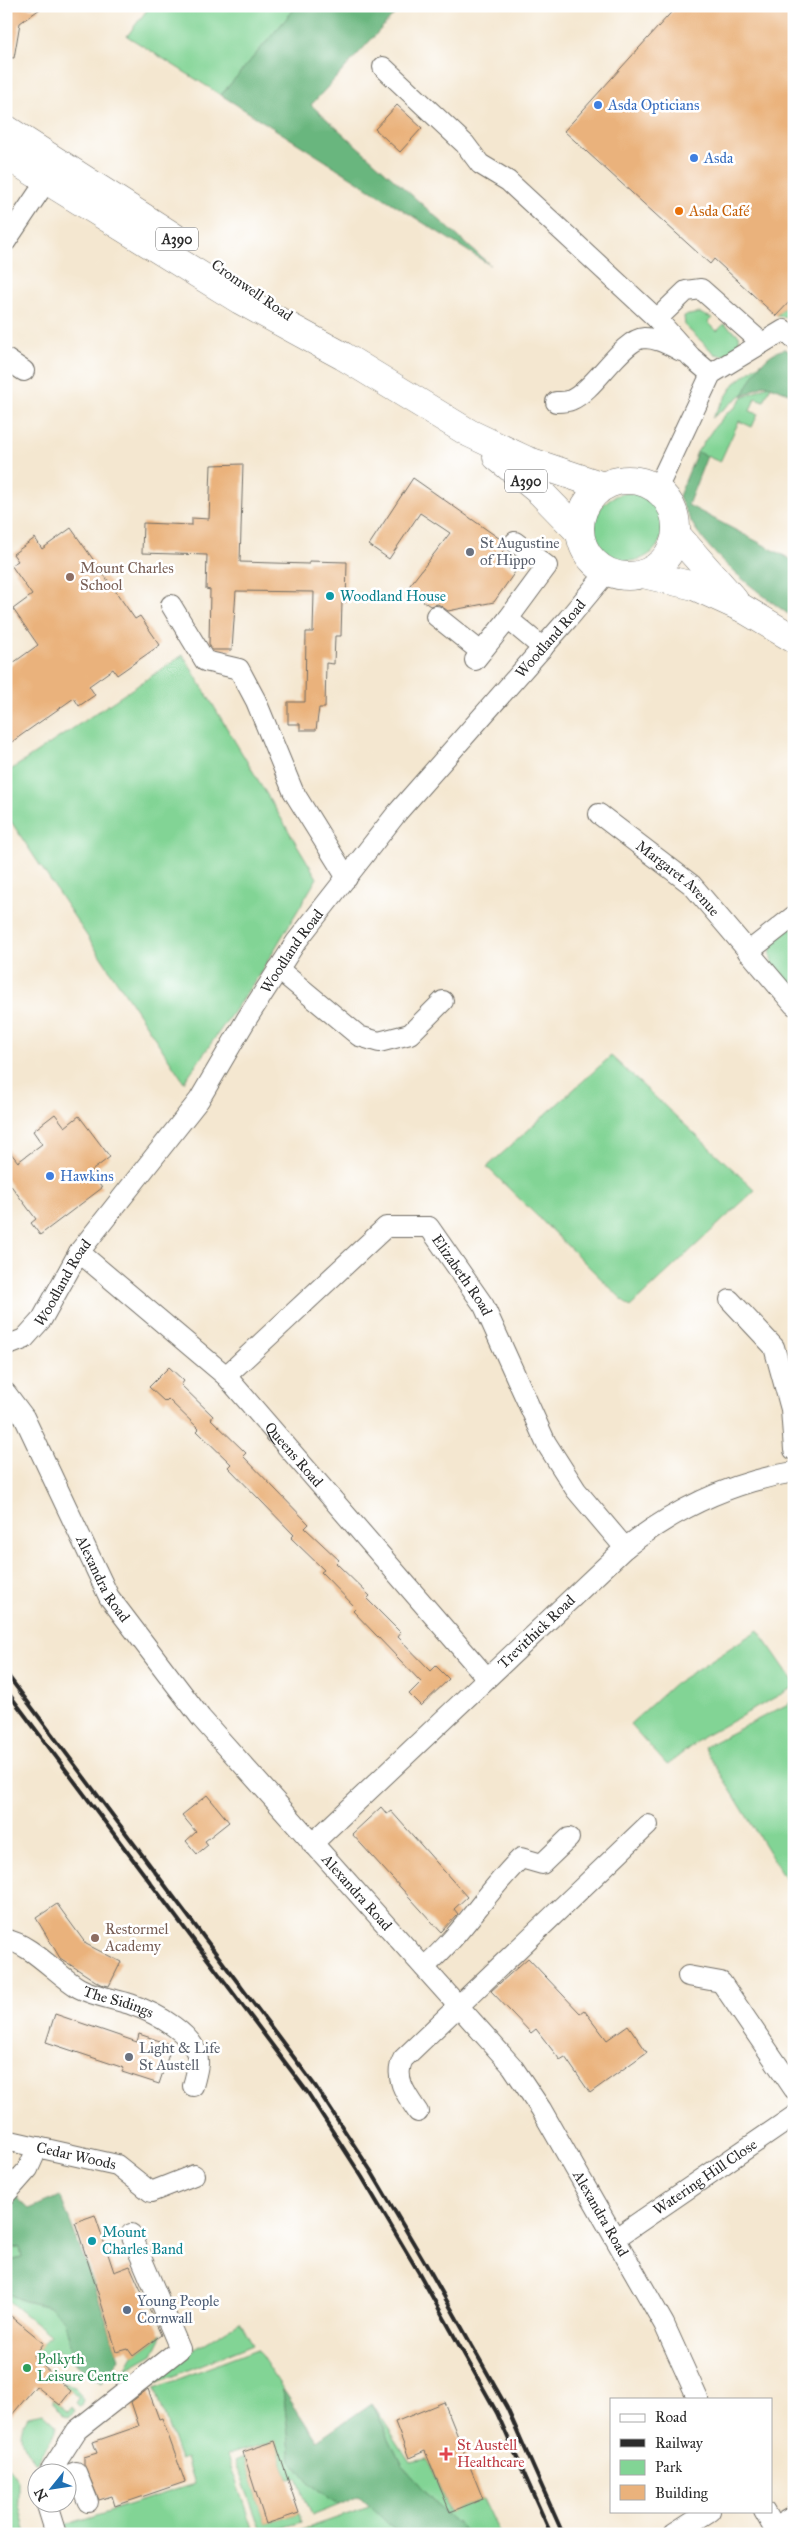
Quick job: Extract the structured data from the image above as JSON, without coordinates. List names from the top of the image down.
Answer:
{
  "streets": {
    "highway": ["A390", "Cromwell Road"],
    "street": [
      "Woodland Road",
      "Margaret Avenue",
      "Elizabeth Road",
      "Queens Road",
      "Alexandra Road",
      "Trevithick Road",
      "The Sidings",
      "Cedar Woods",
      "Watering Hill Close"
    ]
  },
  "crossings": [
    ["A390", "Cromwell Road"],
    ["A390", "Woodland Road"],
    ["Cromwell Road", "Woodland Road"],
    ["Woodland Road", "Queens Road"],
    ["Elizabeth Road", "Queens Road"],
    ["Elizabeth Road", "Trevithick Road"],
    ["Queens Road", "Trevithick Road"],
    ["Alexandra Road", "Trevithick Road"],
    ["Alexandra Road", "Watering Hill Close"]
  ],
  "places": {
    "other": [
      "Asda Opticians",
      "Asda",
      "Asda Café",
      "St Augustine of Hippo",
      "Mount Charles School",
      "Woodland House",
      "Hawkins",
      "Restormel Academy",
      "Light & Life St Austell",
      "Mount Charles Band",
      "Young People Cornwall",
      "Polkyth Leisure Centre"
    ],
    "health": ["St Austell Healthcare"]
  },
  "legend": [
    "Road",
    "Railway",
    "Park",
    "Building"
  ],
  "north": "bottom left"
}
